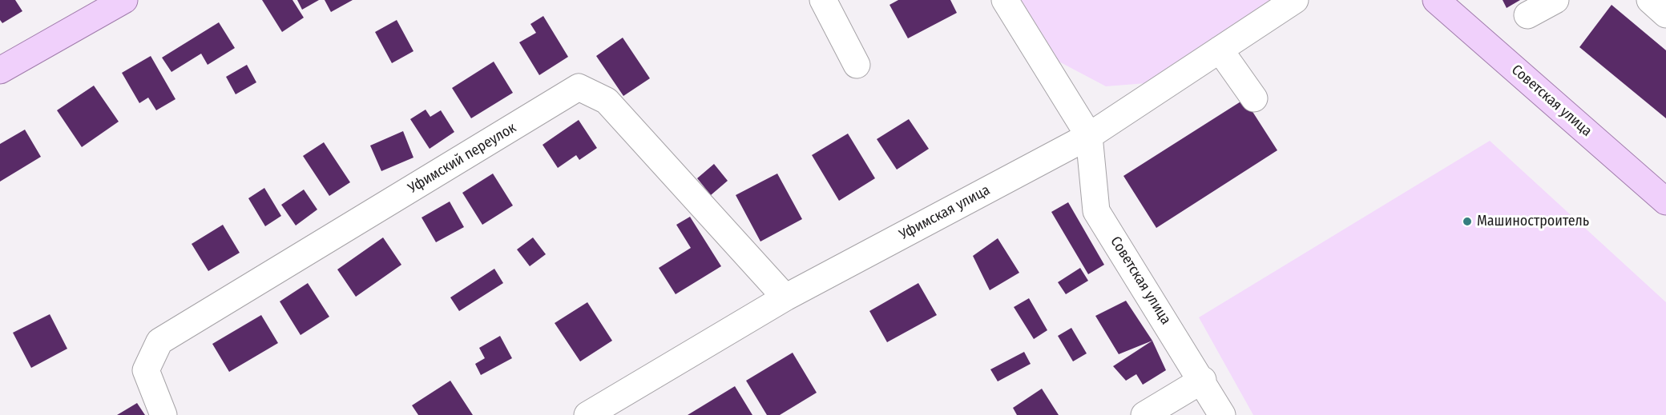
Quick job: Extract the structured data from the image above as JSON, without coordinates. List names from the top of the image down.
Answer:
{
  "streets": {
    "main road": ["Советская улица"],
    "street": ["Уфимский переулок", "Уфимская улица"]
  },
  "crossings": [
    ["Советская улица", "Уфимская улица"],
    ["Уфимский переулок", "Уфимская улица"]
  ],
  "places": ["Машиностроитель"]
}
